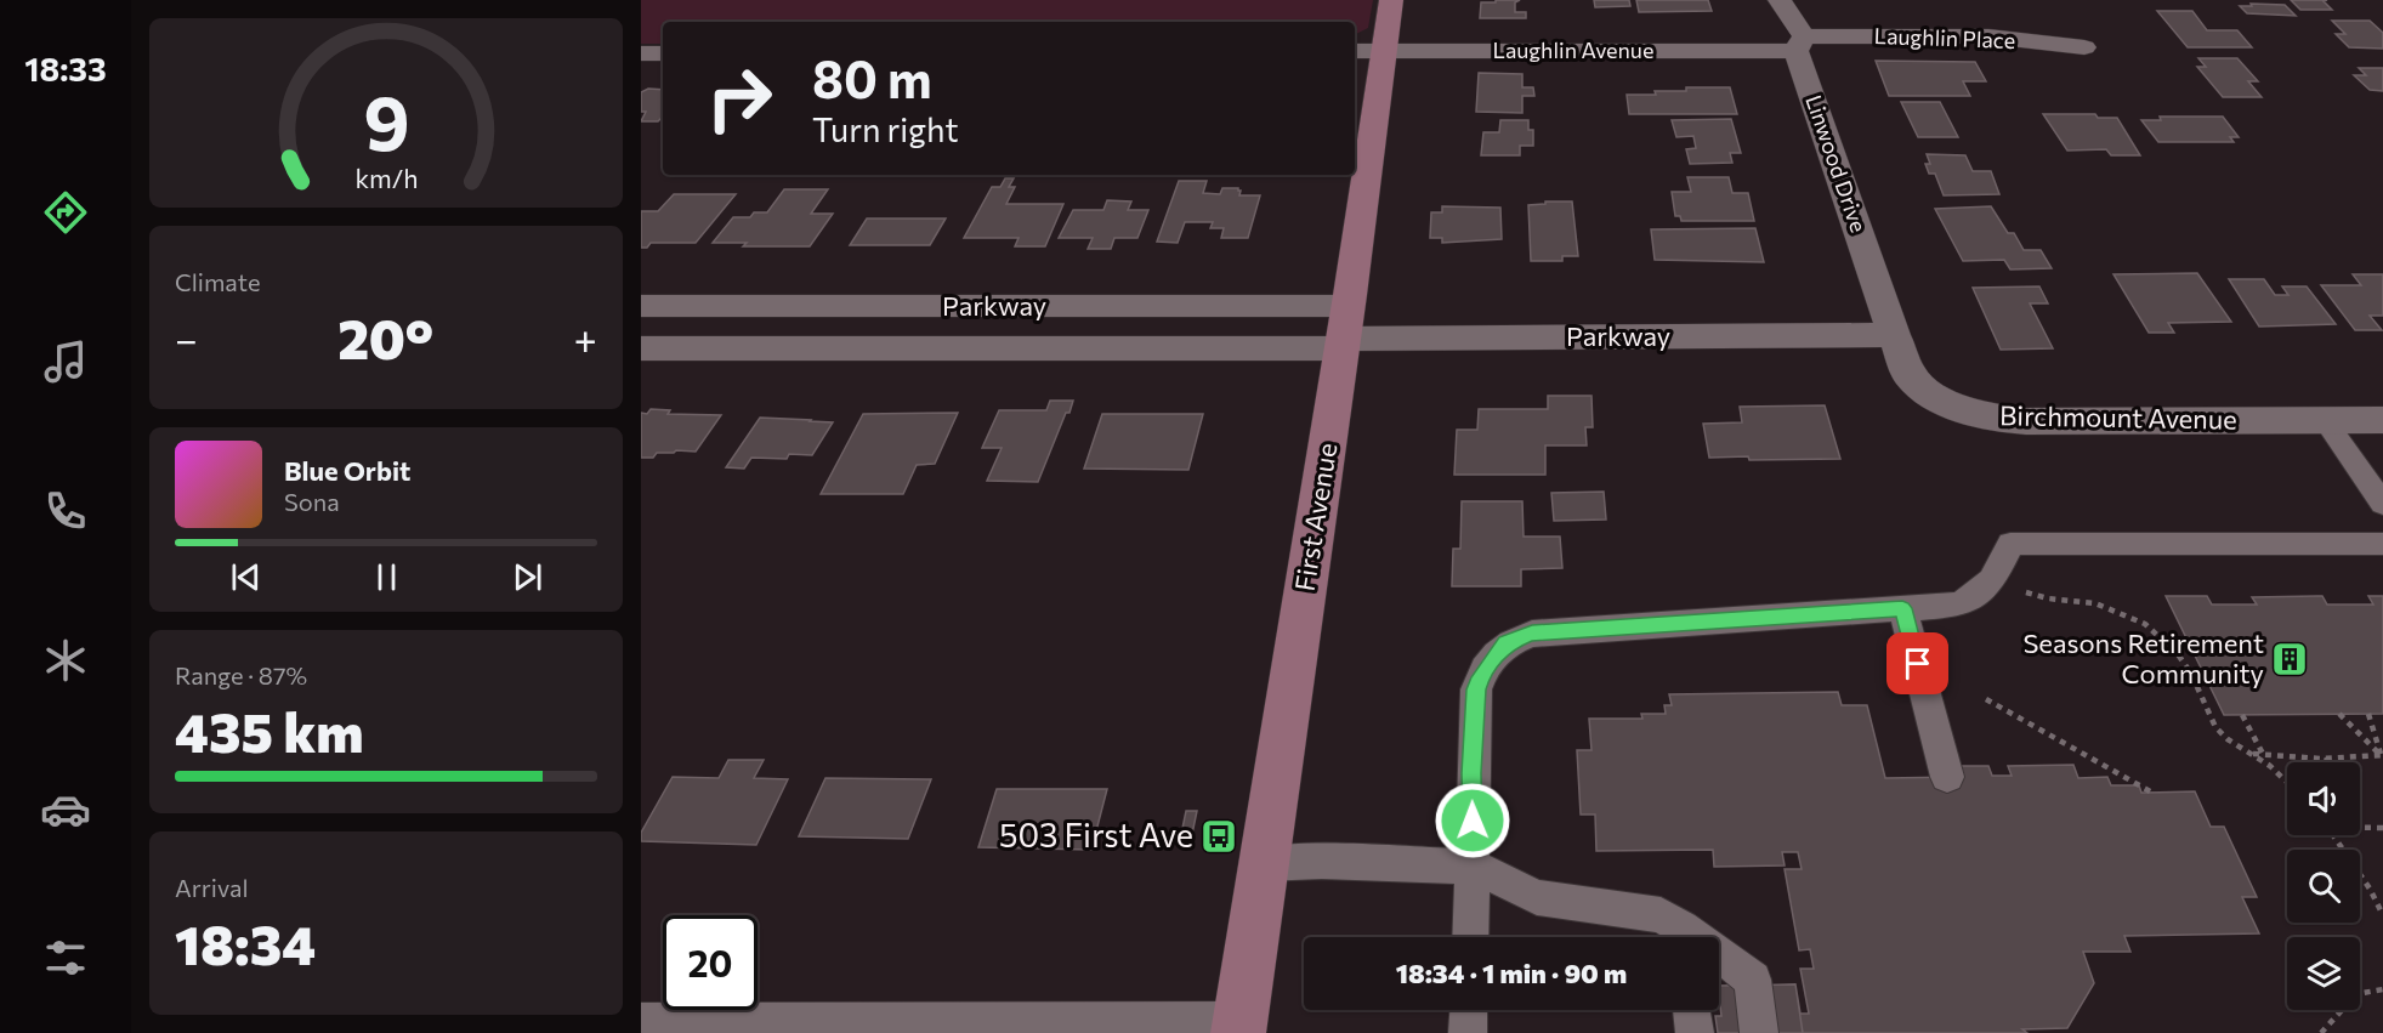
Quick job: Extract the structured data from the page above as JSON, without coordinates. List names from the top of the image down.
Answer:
{
  "streets": {
    "street": [
      "Laughlin Place",
      "Laughlin Avenue",
      "Linwood Drive",
      "Parkway",
      "Birchmount Avenue",
      "First Avenue"
    ]
  },
  "crossings": [
    ["Laughlin Place", "Laughlin Avenue"],
    ["Laughlin Place", "Linwood Drive"],
    ["Laughlin Avenue", "Linwood Drive"],
    ["Laughlin Avenue", "First Avenue"],
    ["Linwood Drive", "Parkway"],
    ["Linwood Drive", "Birchmount Avenue"],
    ["Parkway", "Birchmount Avenue"],
    ["Parkway", "First Avenue"]
  ],
  "places": {
    "building": ["Seasons Retirement Community"],
    "bus stop": ["503 First Ave"]
  },
  "page": {
    "tabs": "18:33",
    "turn": ["80 m", "Turn right"],
    "tile": [
      "Climate",
      ["Range · 87%", "435 km"],
      ["Arrival", "18:34"]
    ],
    "heat": ["−", "20°", "+"],
    "song": ["Blue Orbit", "Sona"],
    "limit": "20",
    "trip": "18:34 · 1 min · 90 m",
    "gauge": ["9", "km/h"]
  }
}
